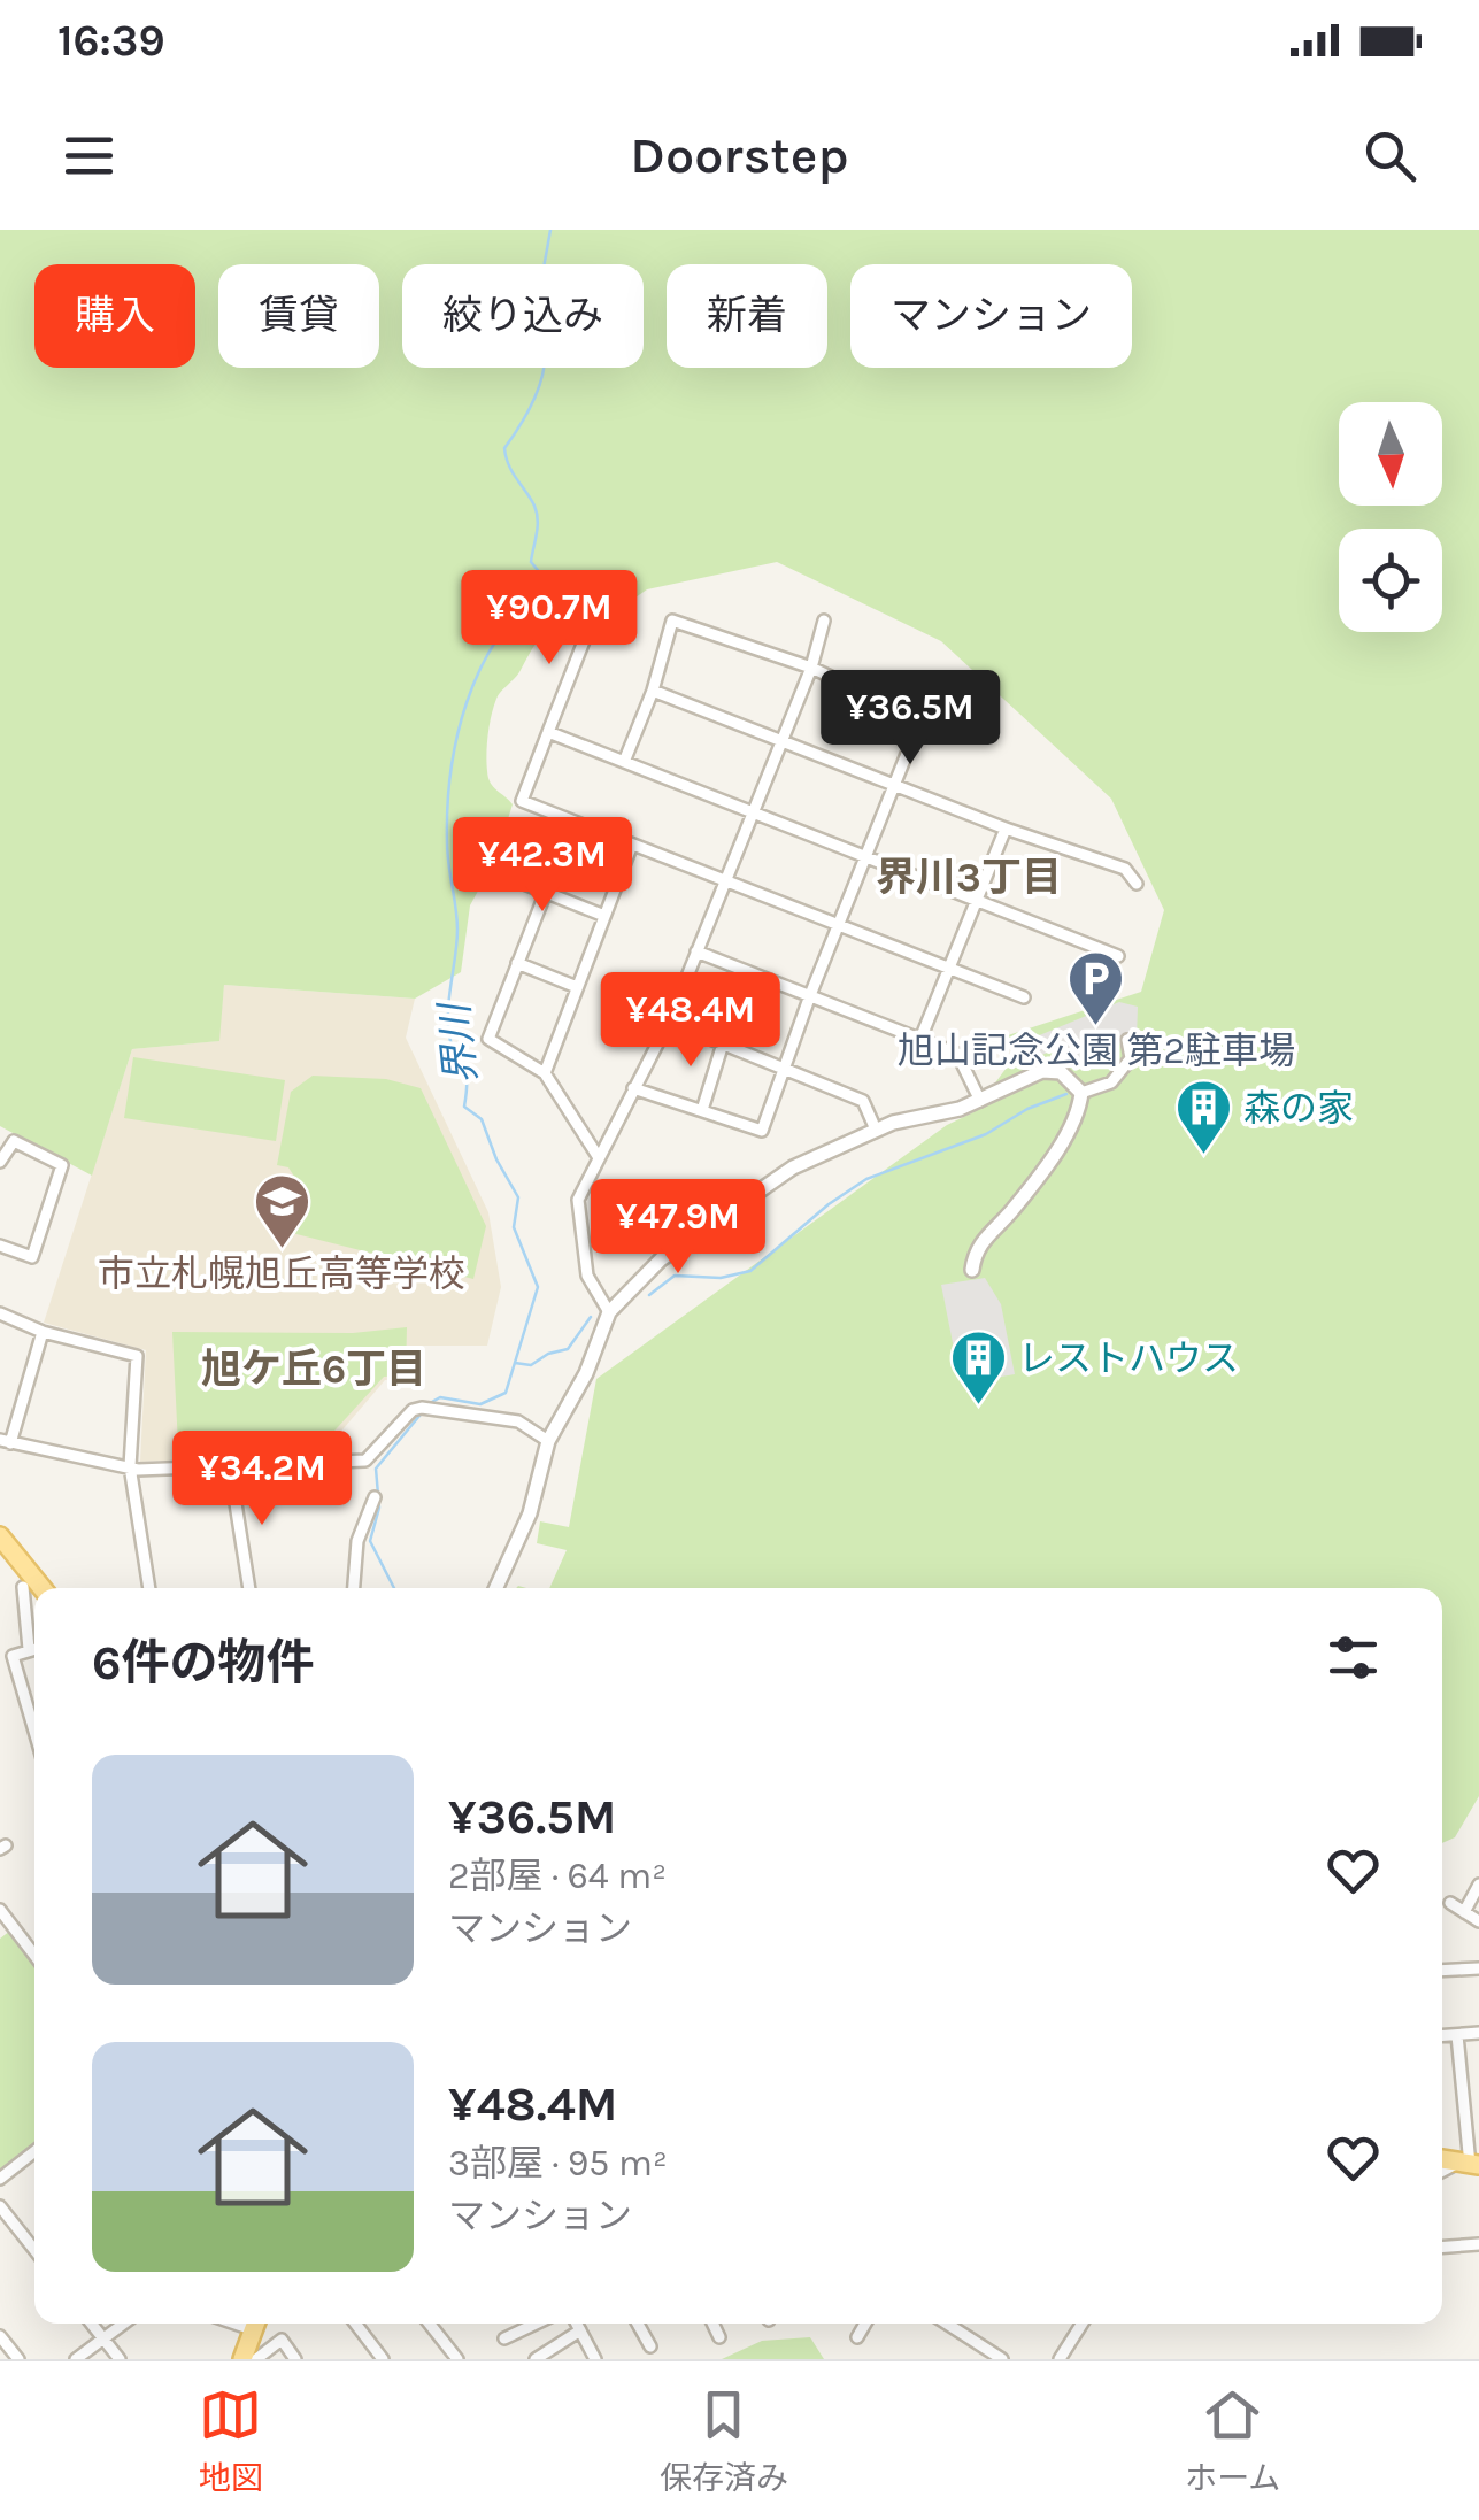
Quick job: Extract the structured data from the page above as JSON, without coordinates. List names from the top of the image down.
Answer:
{
  "districts": ["界川3丁目", "旭ケ丘6丁目"],
  "water": ["界川"],
  "places": {
    "parking": ["旭山記念公園 第2駐車場"],
    "building": ["森の家", "レストハウス"],
    "school or university": ["市立札幌旭丘高等学校"]
  },
  "north": "bottom",
  "page": {
    "status": "16:39",
    "header": "Doorstep",
    "chip": [
      "購入",
      "賃貸",
      "絞り込み",
      "新着",
      "マンション"
    ],
    "price": [
      "¥90.7M",
      "¥36.5M",
      "¥42.3M",
      "¥48.4M",
      "¥47.9M",
      "¥34.2M"
    ],
    "heading": "6件の物件",
    "list": [
      {
        "name": "¥36.5M",
        "note": "2部屋 · 64 m² · マンション"
      },
      {
        "name": "¥48.4M",
        "note": "3部屋 · 95 m² · マンション"
      }
    ],
    "tabs": ["地図", "保存済み", "ホーム"]
  }
}
